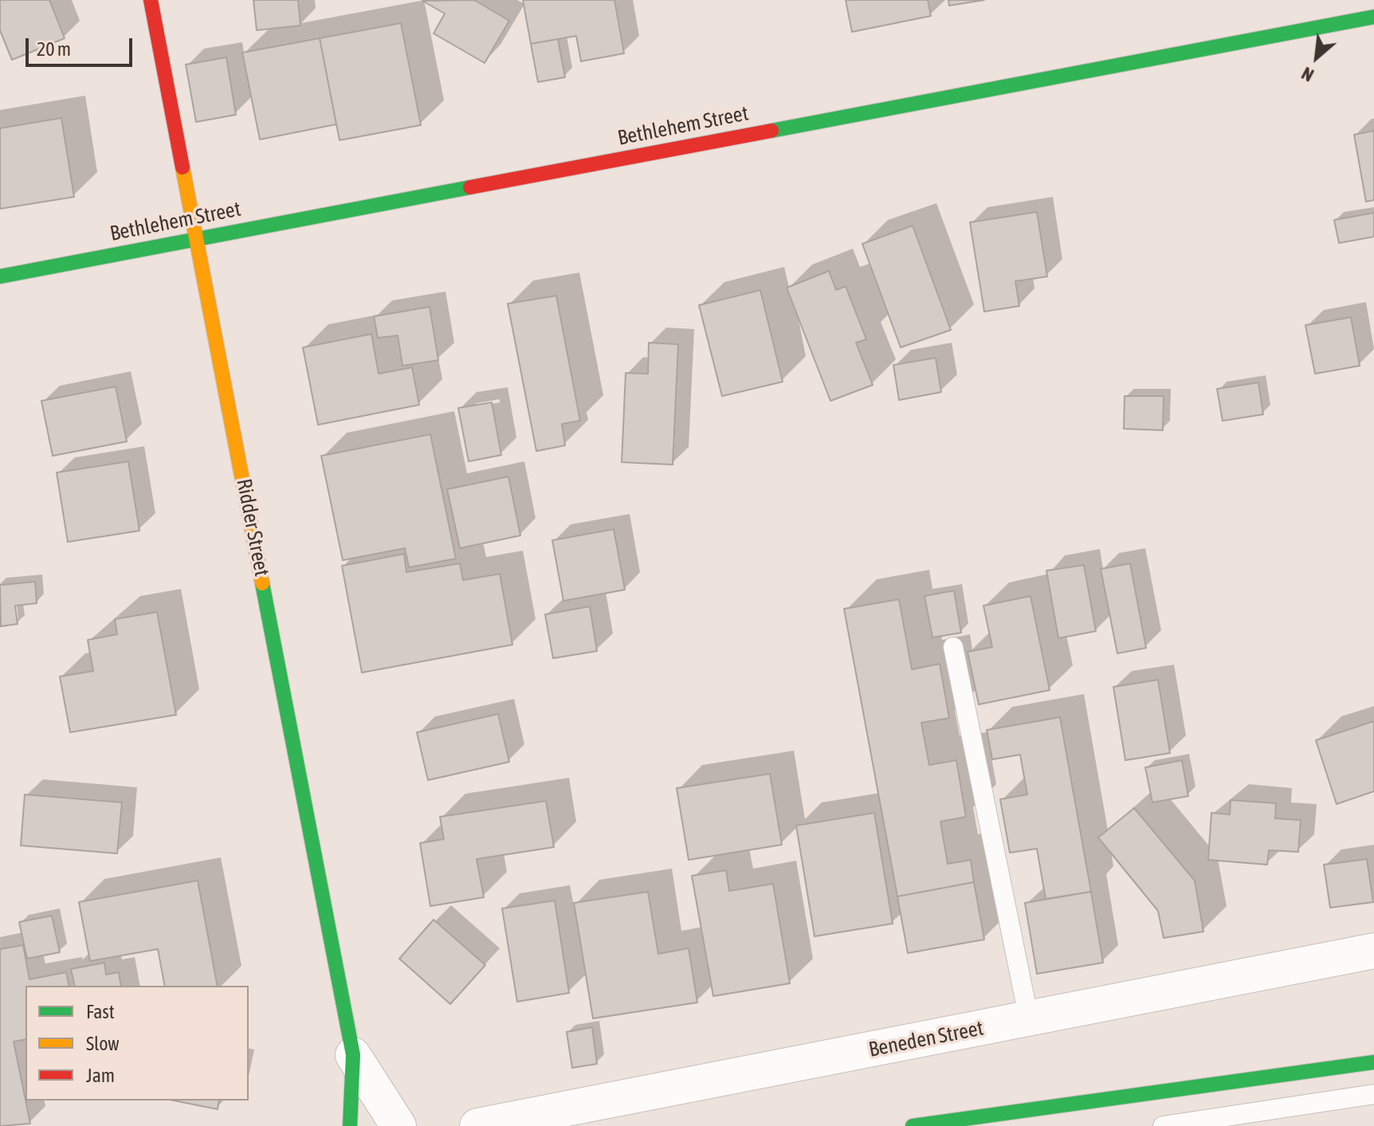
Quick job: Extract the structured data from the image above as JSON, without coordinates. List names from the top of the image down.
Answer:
{
  "streets": {
    "street": ["Bethlehem Street", "Ridder Street", "Beneden Street"]
  },
  "crossings": [
    ["Bethlehem Street", "Ridder Street"]
  ],
  "legend": ["Fast", "Slow", "Jam"],
  "scale_bar": "20 m",
  "north": "bottom left"
}
